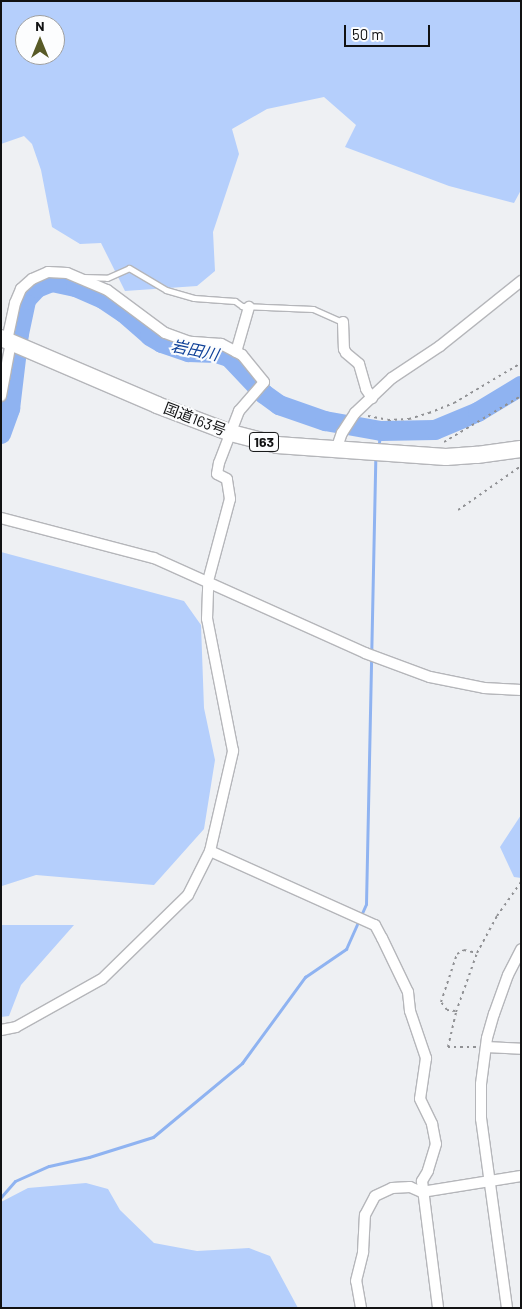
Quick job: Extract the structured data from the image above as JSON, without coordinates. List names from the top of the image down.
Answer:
{
  "streets": {
    "highway": ["国道163号", "163"]
  },
  "water": ["岩田川"],
  "scale_bar": "50 m",
  "north": "top"
}
